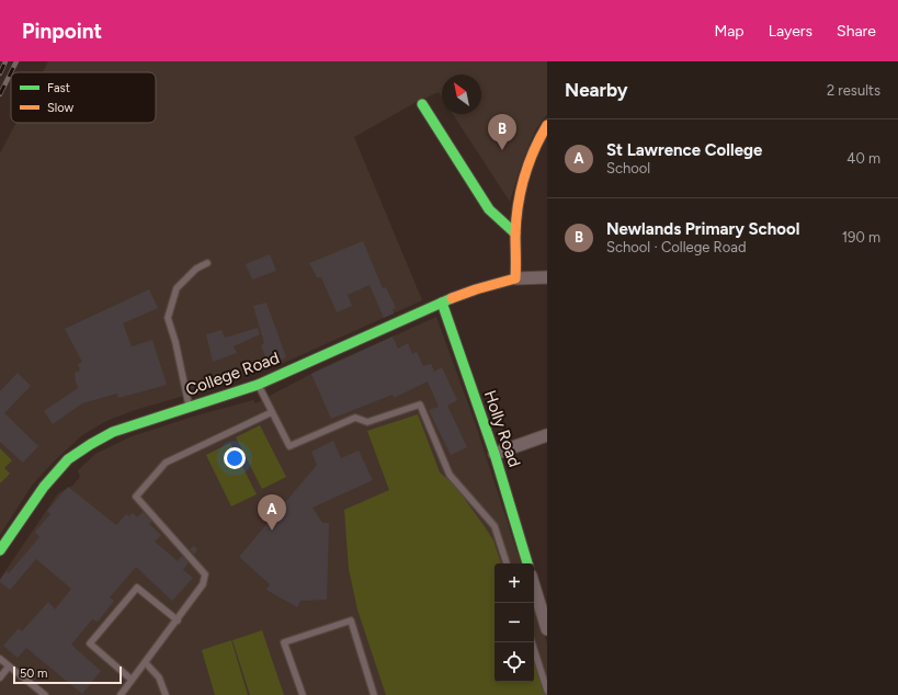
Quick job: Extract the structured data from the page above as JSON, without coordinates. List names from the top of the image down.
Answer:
{
  "streets": {
    "street": ["College Road", "Holly Road"]
  },
  "crossings": [
    ["College Road", "Holly Road"]
  ],
  "legend": ["Fast", "Slow"],
  "scale_bar": "50 m",
  "north": "top left",
  "page": {
    "header": "Pinpoint",
    "nav": ["Map", "Layers", "Share"],
    "heading": ["Nearby", "2 results"],
    "pins": ["B", "A"],
    "list": [
      {
        "mark": "A",
        "name": "St Lawrence College",
        "note": "School",
        "value": "40 m"
      },
      {
        "mark": "B",
        "name": "Newlands Primary School",
        "note": "School · College Road",
        "value": "190 m"
      }
    ],
    "map_buttons": ["+", "−"],
    "scale": "50 m"
  }
}
